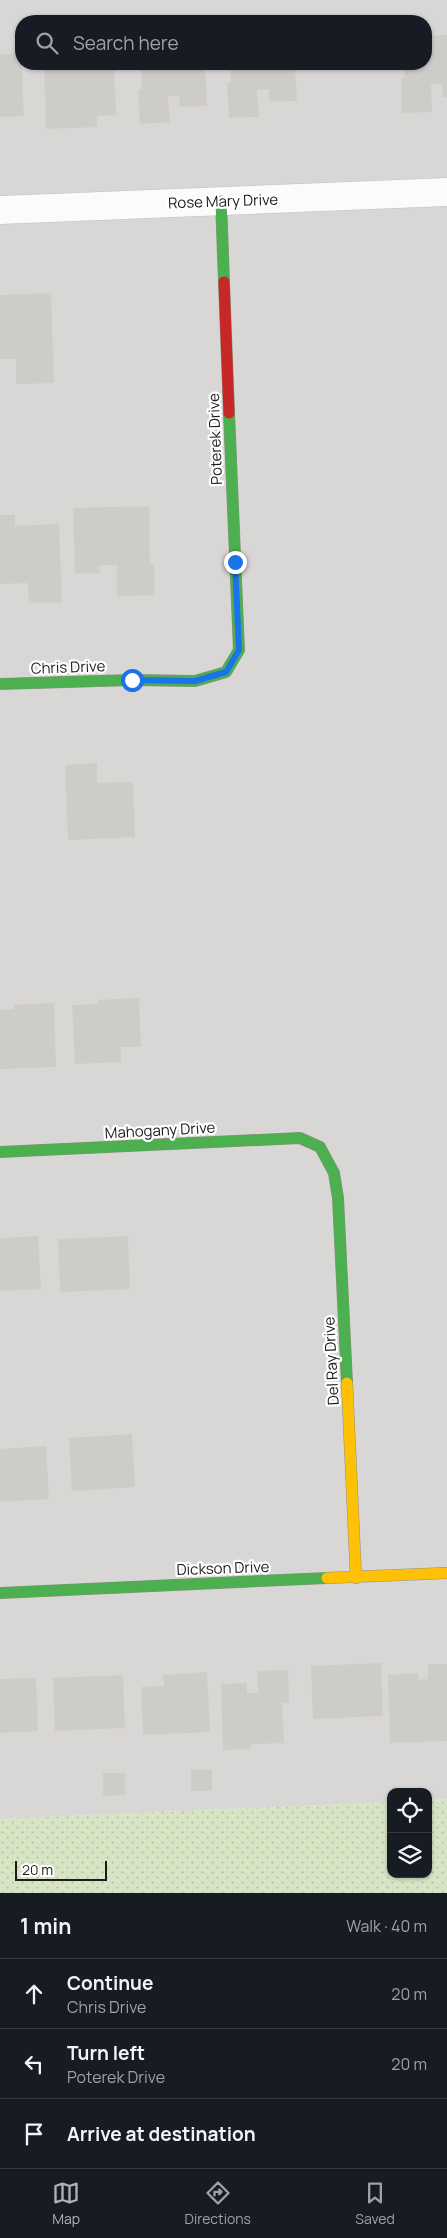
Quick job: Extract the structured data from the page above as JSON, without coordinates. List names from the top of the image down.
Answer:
{
  "streets": {
    "street": [
      "Rose Mary Drive",
      "Poterek Drive",
      "Chris Drive",
      "Mahogany Drive",
      "Del Ray Drive",
      "Dickson Drive"
    ]
  },
  "crossings": [
    ["Rose Mary Drive", "Poterek Drive"],
    ["Poterek Drive", "Chris Drive"],
    ["Mahogany Drive", "Del Ray Drive"],
    ["Del Ray Drive", "Dickson Drive"]
  ],
  "scale_bar": "20 m",
  "page": {
    "search": "Search here",
    "scale": "20 m",
    "heading": ["1 min", "Walk · 40 m"],
    "list": [
      ["Continue", "Chris Drive", "20 m"],
      ["Turn left", "Poterek Drive", "20 m"],
      "Arrive at destination"
    ],
    "nav": ["Map", "Directions", "Saved"]
  }
}
